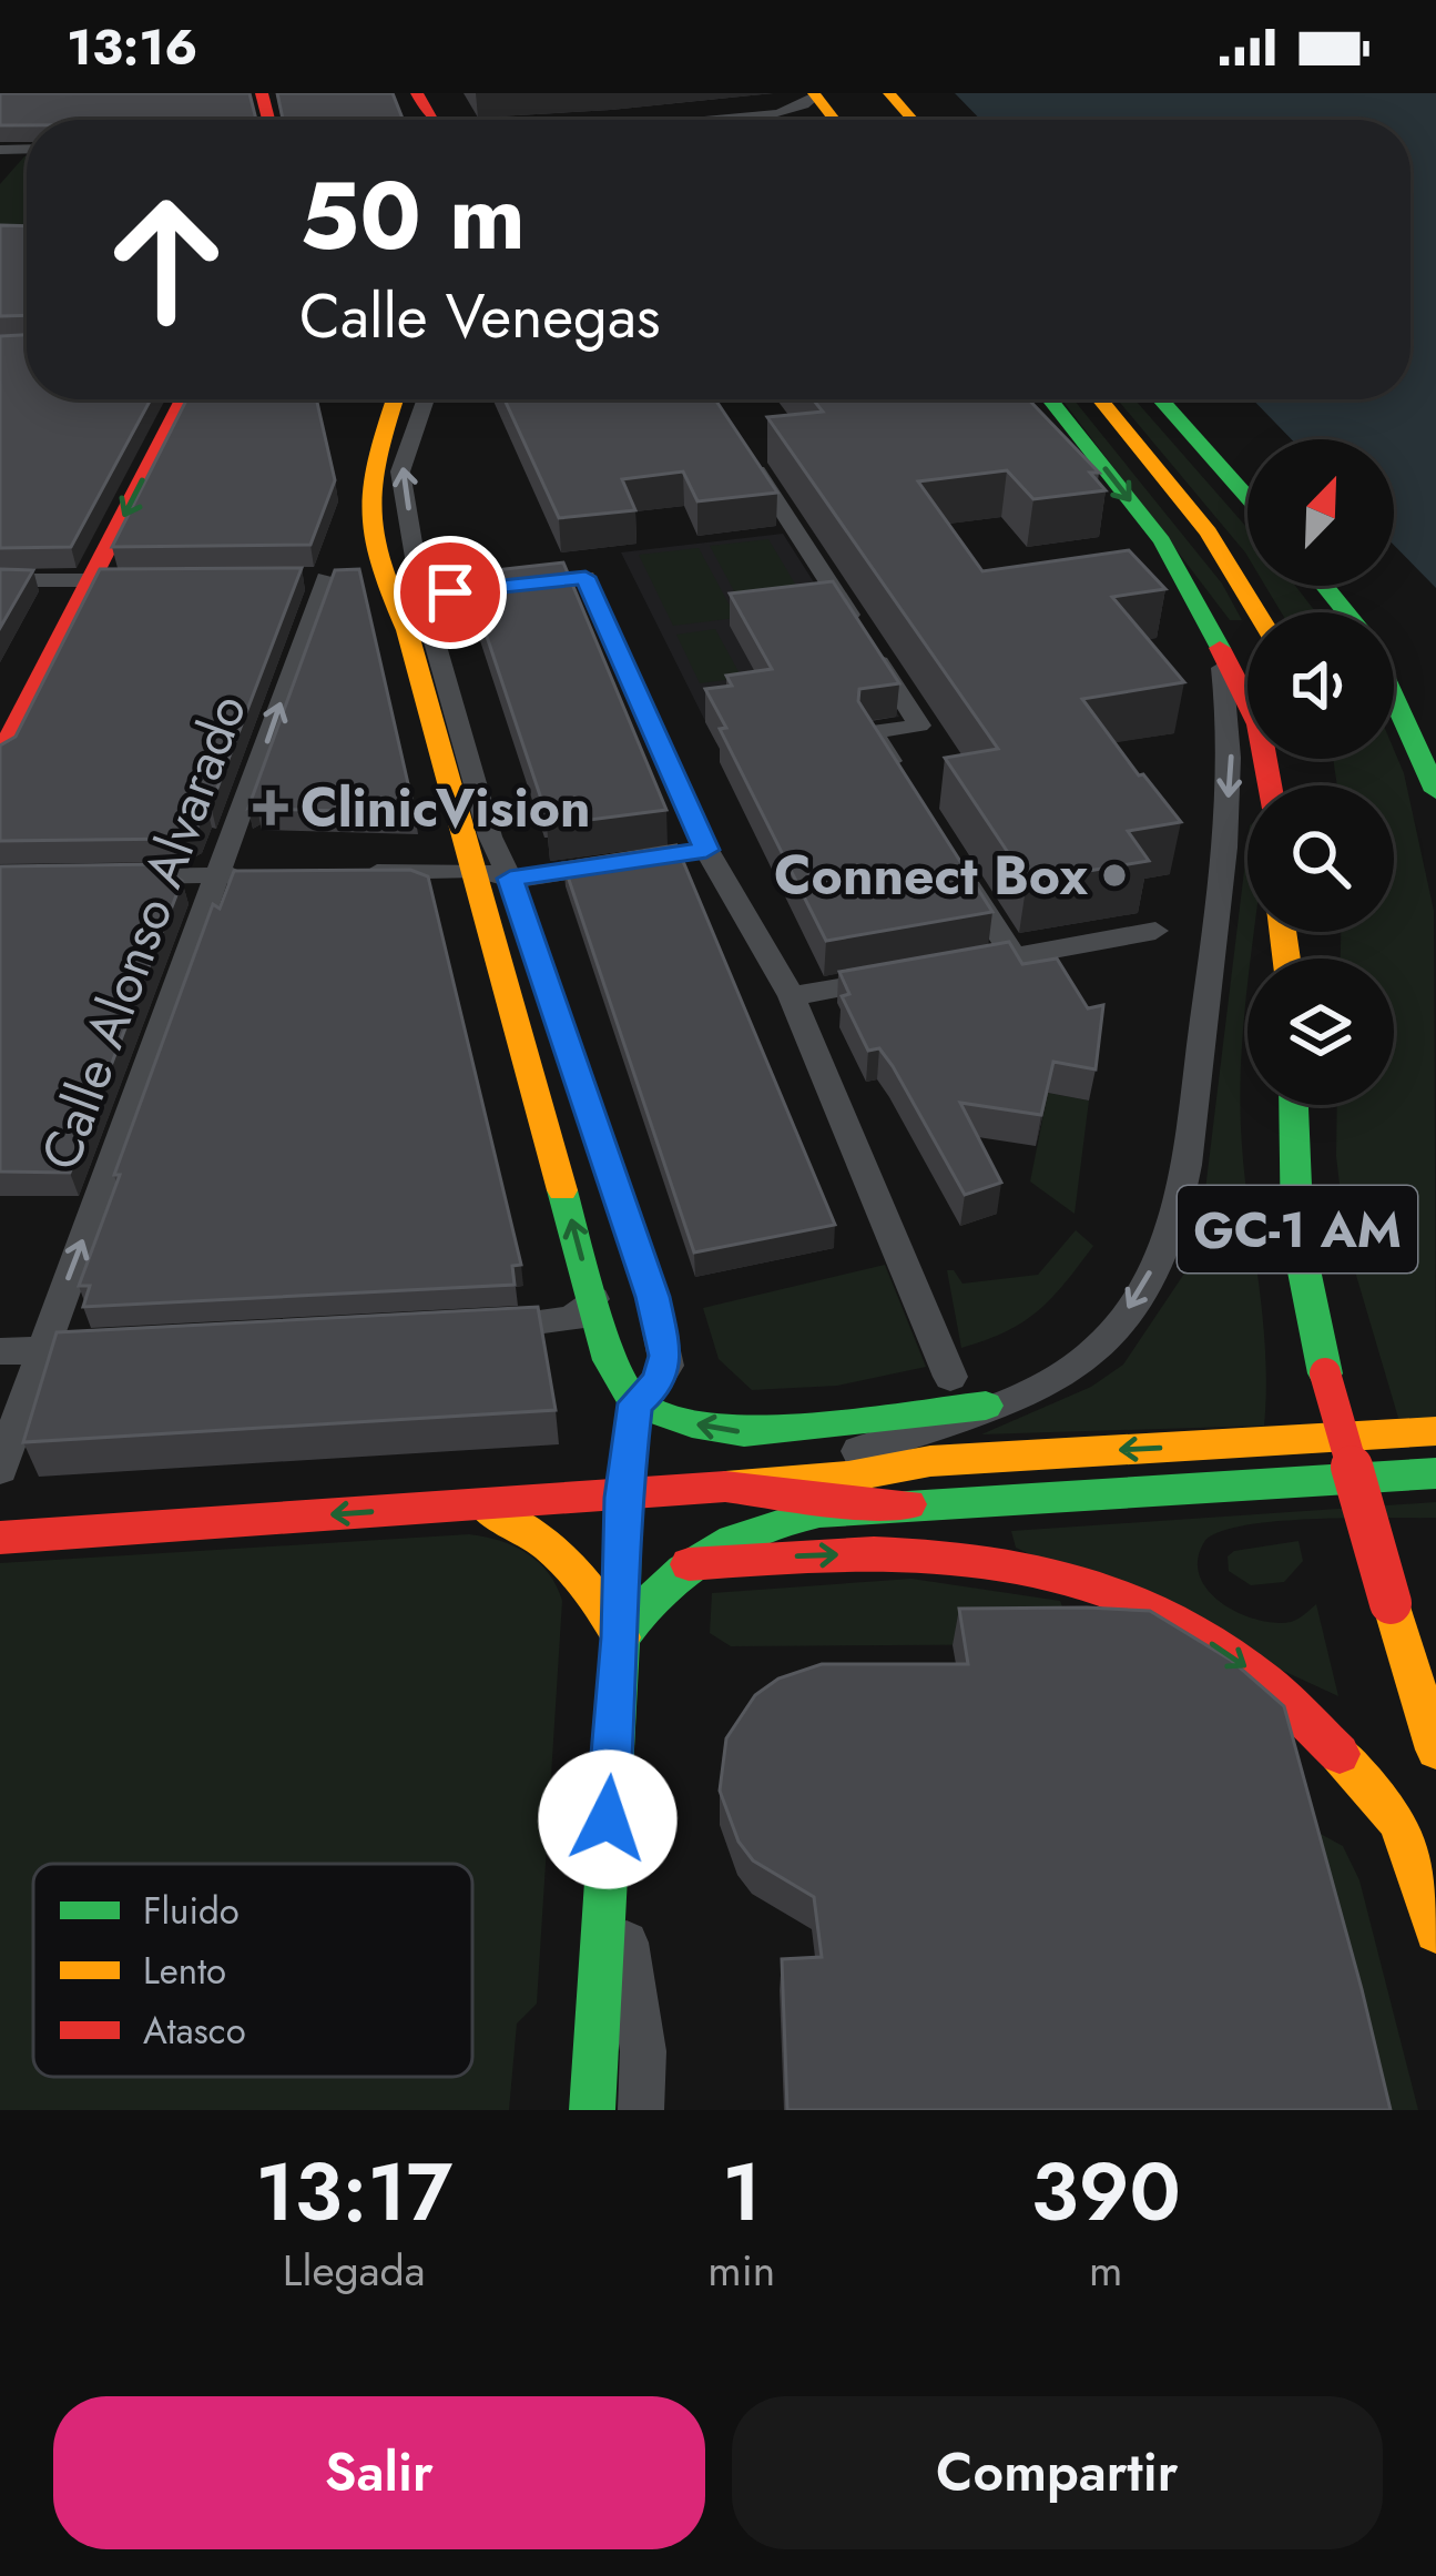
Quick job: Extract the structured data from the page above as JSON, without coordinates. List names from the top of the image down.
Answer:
{
  "streets": {
    "main road": ["GC-1 AM"],
    "street": ["Calle Alonso Alvarado"]
  },
  "one_way": ["Calle Alonso Alvarado"],
  "places": {
    "health": ["ClinicVision"],
    "other": ["Connect Box"]
  },
  "legend": ["Fluido", "Lento", "Atasco"],
  "north": "top right",
  "page": {
    "status": "13:16",
    "turn": ["50 m", "Calle Venegas"],
    "eta": [
      "13:17",
      "Llegada",
      "1",
      "min",
      "390",
      "m"
    ],
    "buttons": ["Salir", "Compartir"]
  }
}
